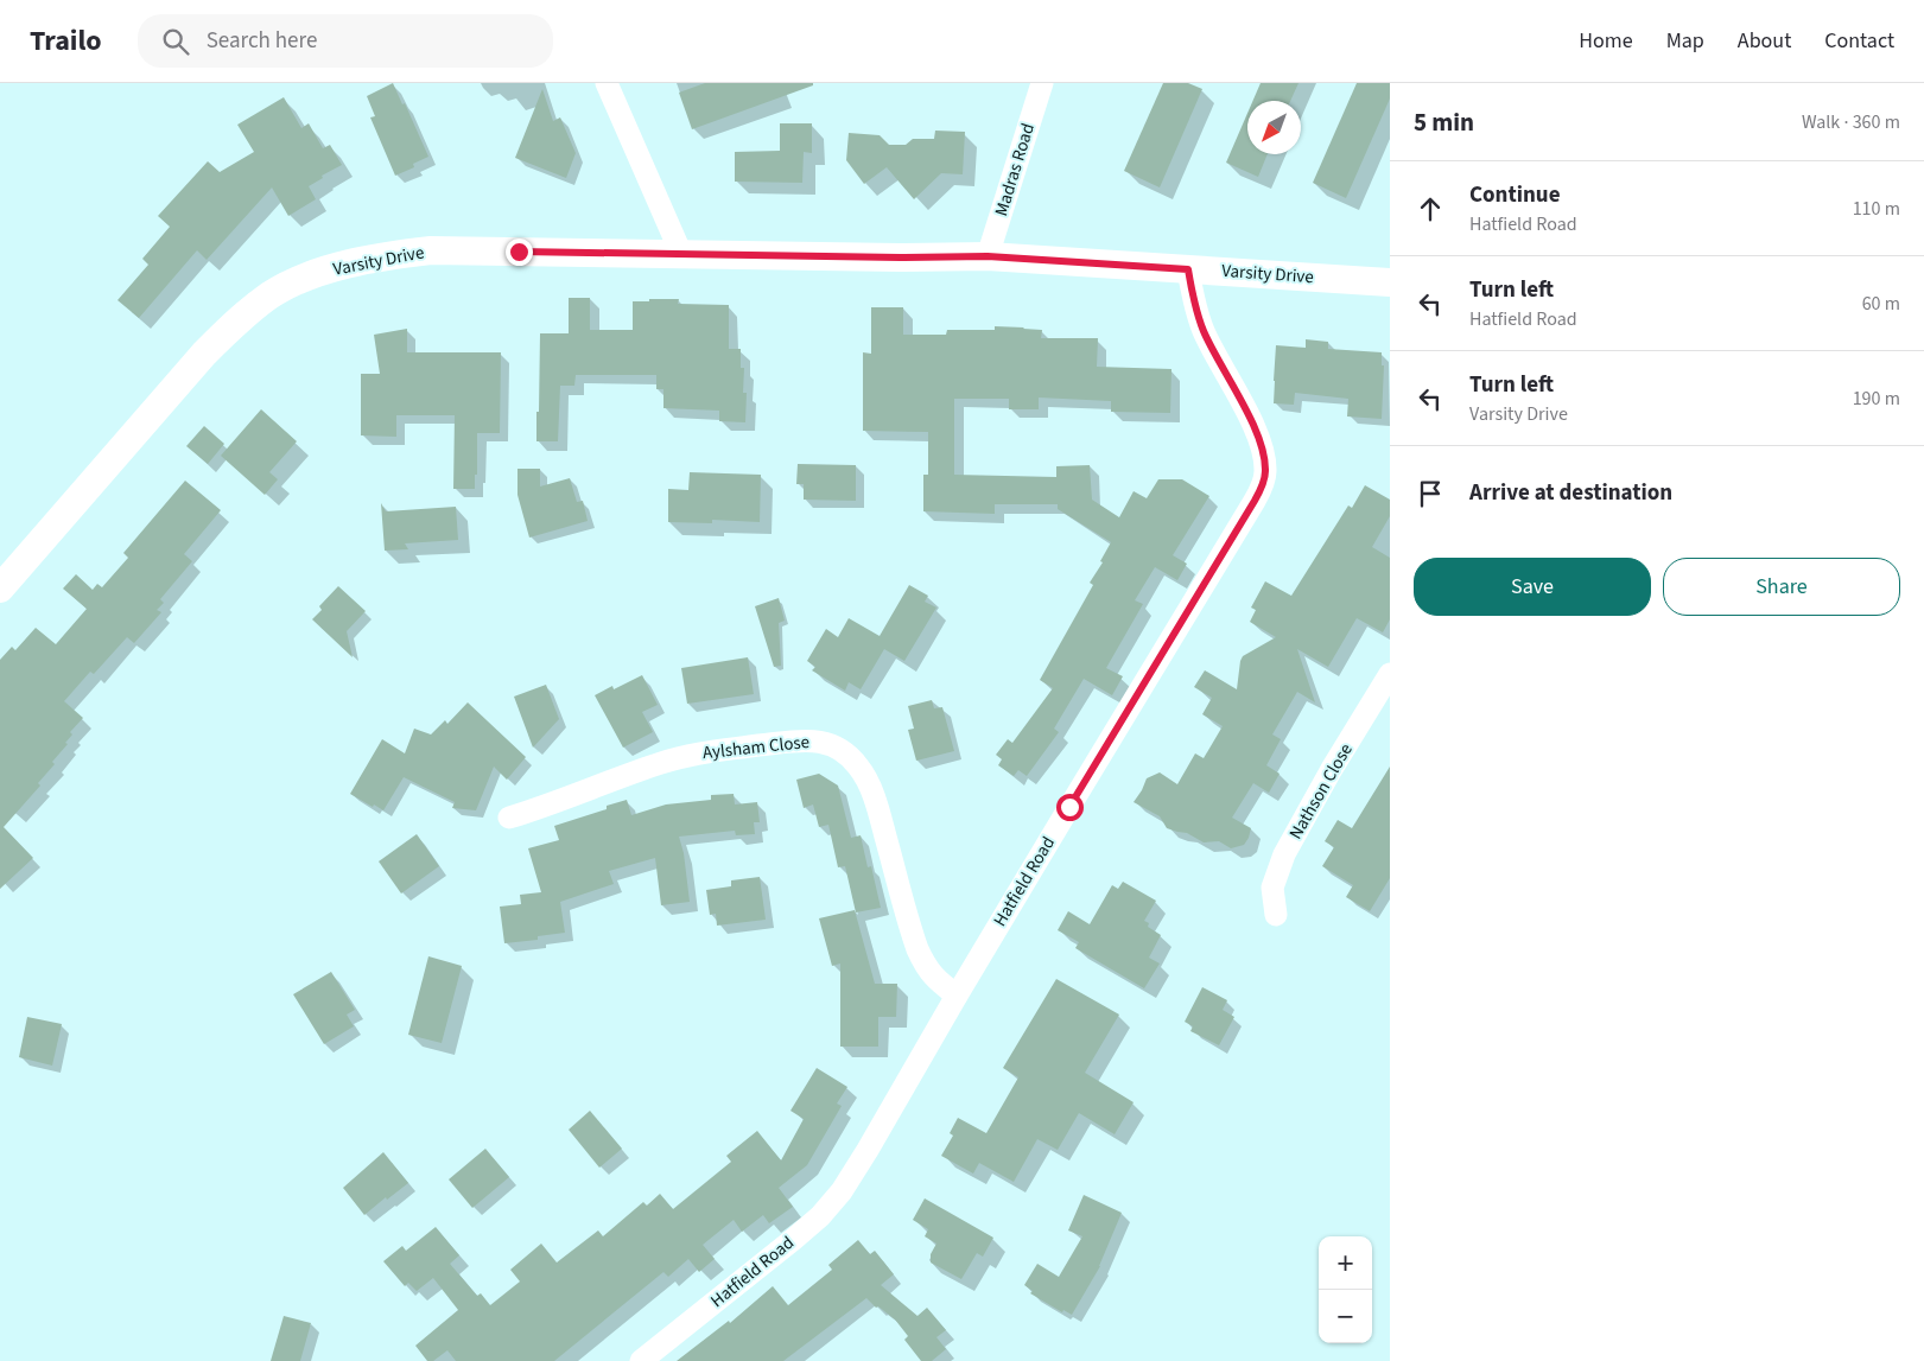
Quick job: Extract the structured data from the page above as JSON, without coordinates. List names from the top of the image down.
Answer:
{
  "streets": {
    "street": [
      "Madras Road",
      "Varsity Drive",
      "Aylsham Close",
      "Nathson Close",
      "Hatfield Road"
    ]
  },
  "crossings": [
    ["Madras Road", "Varsity Drive"],
    ["Varsity Drive", "Hatfield Road"],
    ["Aylsham Close", "Hatfield Road"]
  ],
  "north": "bottom left",
  "page": {
    "header": "Trailo",
    "search": "Search here",
    "nav": [
      "Home",
      "Map",
      "About",
      "Contact"
    ],
    "heading": ["5 min", "Walk · 360 m"],
    "list": [
      ["Continue", "Hatfield Road", "110 m"],
      ["Turn left", "Hatfield Road", "60 m"],
      ["Turn left", "Varsity Drive", "190 m"],
      "Arrive at destination"
    ],
    "buttons": ["Save", "Share"],
    "map_buttons": ["+", "−"]
  }
}
